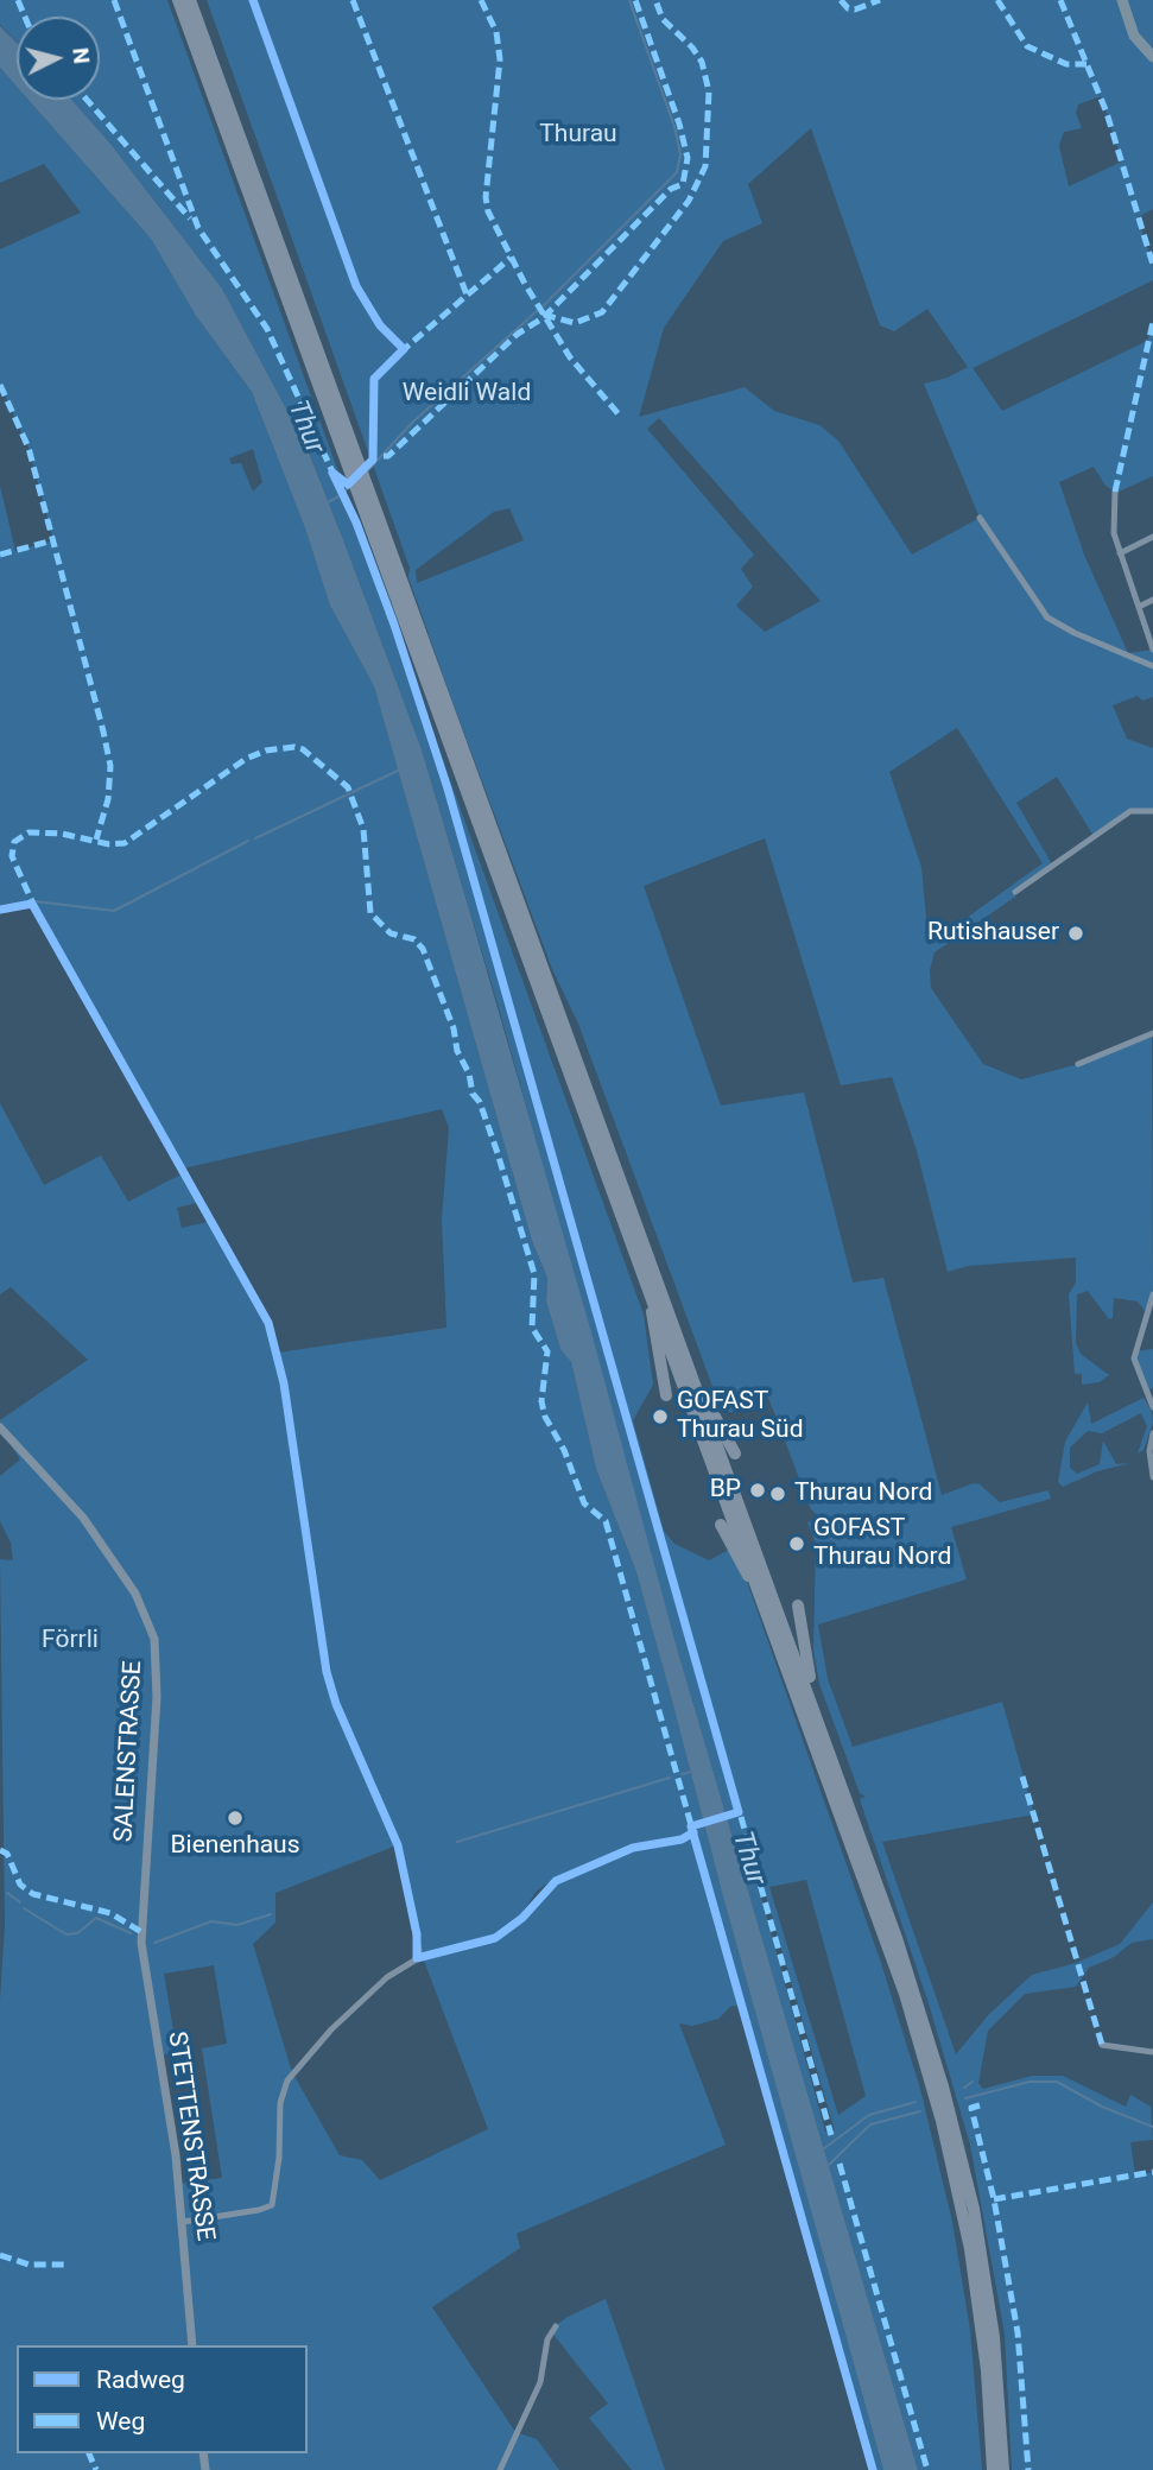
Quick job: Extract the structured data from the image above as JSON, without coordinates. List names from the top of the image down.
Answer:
{
  "streets": {
    "street": ["SALENSTRASSE", "STETTENSTRASSE"]
  },
  "crossings": [
    ["SALENSTRASSE", "STETTENSTRASSE"]
  ],
  "water": ["Thur"],
  "parks": ["Thurau", "Weidli Wald", "Förrli"],
  "places": [
    "Rutishauser",
    "GOFAST Thurau Süd",
    "BP",
    "Thurau Nord",
    "GOFAST Thurau Nord",
    "Bienenhaus"
  ],
  "legend": ["Radweg", "Weg"],
  "north": "right"
}
